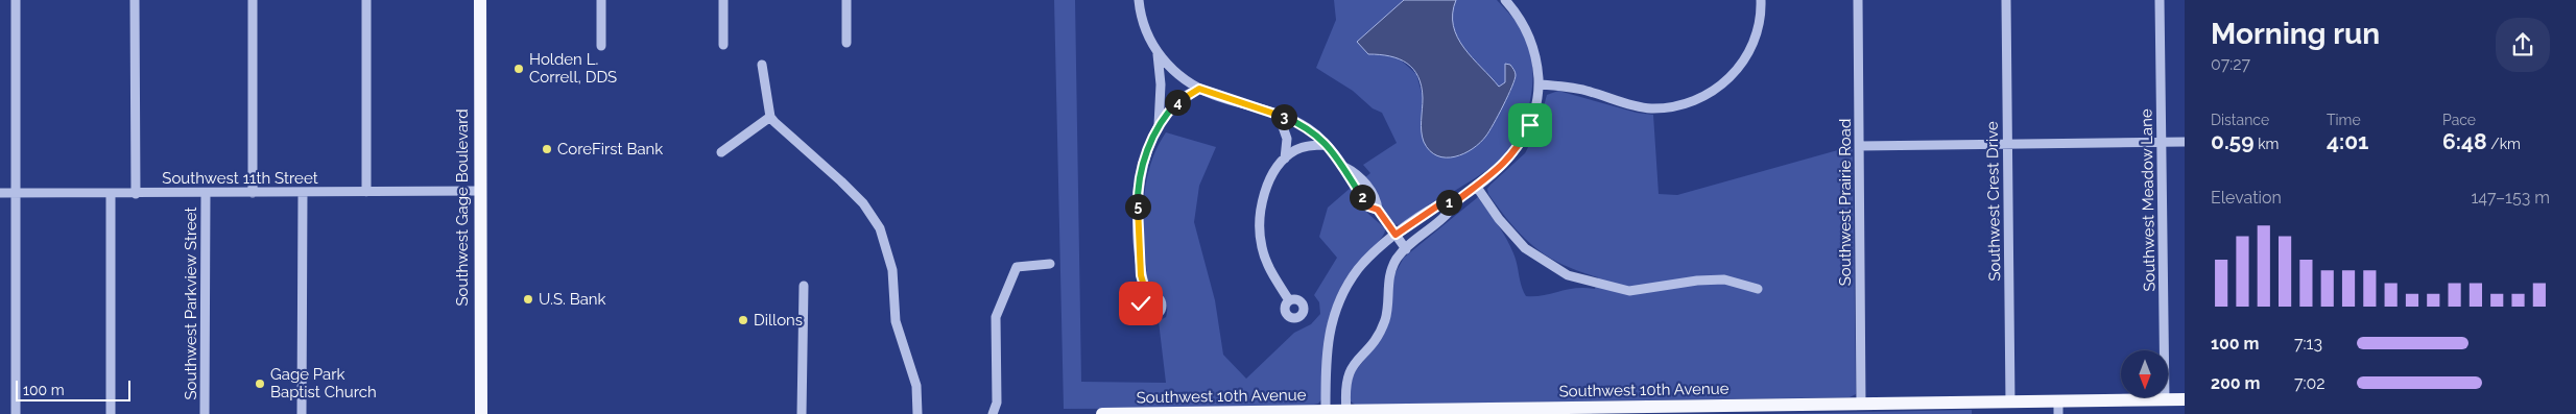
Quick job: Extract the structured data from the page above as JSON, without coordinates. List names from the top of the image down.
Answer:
{
  "streets": {
    "main road": ["Southwest Gage Boulevard", "Southwest 10th Avenue"],
    "street": [
      "Southwest 11th Street",
      "Southwest Meadow Lane",
      "Southwest Crest Drive",
      "Southwest Prairie Road",
      "Southwest Parkview Street"
    ]
  },
  "crossings": [
    ["Southwest 11th Street", "Southwest Gage Boulevard"],
    ["Southwest 11th Street", "Southwest Parkview Street"],
    ["Southwest Meadow Lane", "Southwest 10th Avenue"],
    ["Southwest Crest Drive", "Southwest 10th Avenue"],
    ["Southwest Prairie Road", "Southwest 10th Avenue"]
  ],
  "places": [
    "Holden L. Correll, DDS",
    "CoreFirst Bank",
    "U.S. Bank",
    "Dillons",
    "Gage Park Baptist Church"
  ],
  "scale_bar": "100 m",
  "north": "bottom",
  "page": {
    "heading": ["Morning run", "07:27"],
    "stats": [
      ["Distance", "0.59 km"],
      ["Time", "4:01"],
      ["Pace", "6:48 /km"]
    ],
    "pins": [
      "4",
      "3",
      "2",
      "1",
      "5"
    ],
    "chart": ["Elevation", "147–153 m"],
    "list": [
      {
        "name": "100 m",
        "note": "7:13"
      },
      {
        "name": "200 m",
        "note": "7:02"
      }
    ],
    "scale": "100 m"
  }
}
